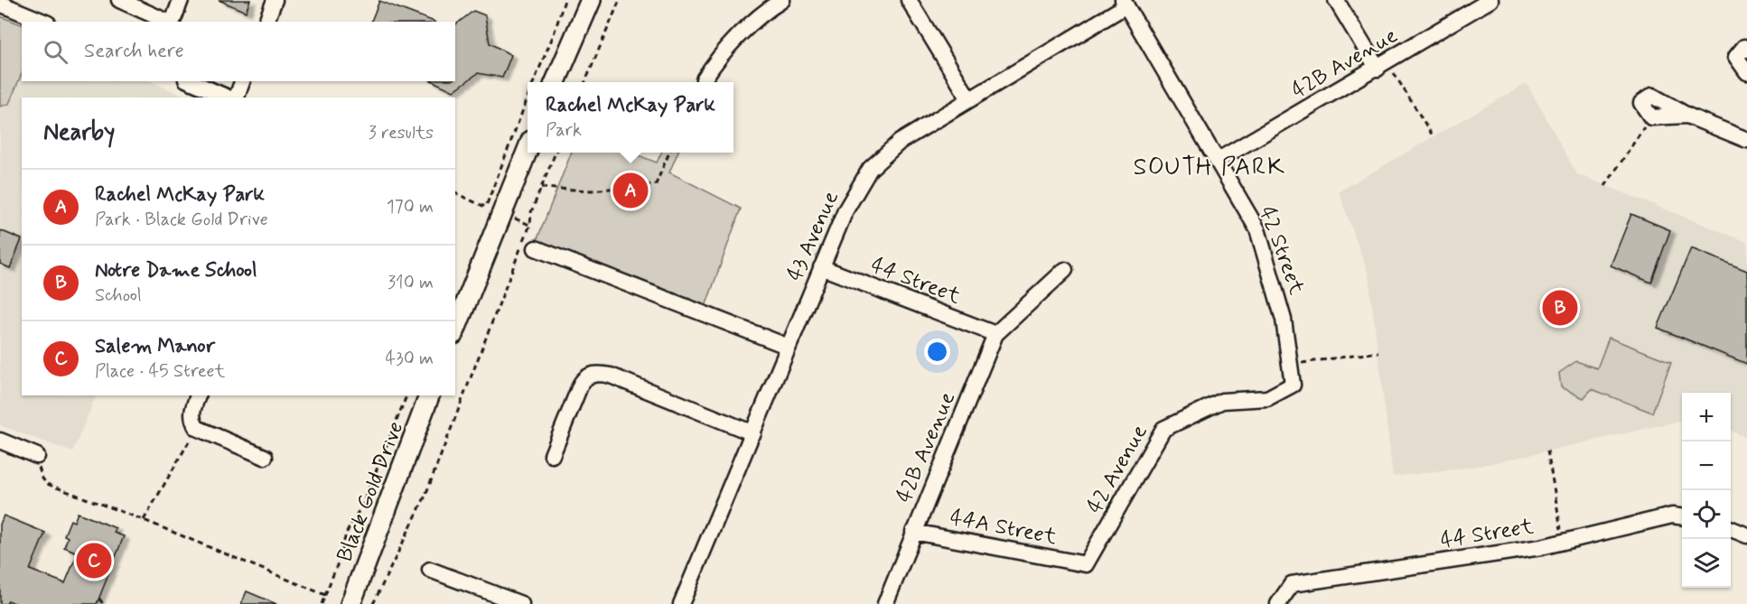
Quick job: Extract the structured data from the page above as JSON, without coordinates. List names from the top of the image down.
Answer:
{
  "streets": {
    "main road": ["Black Gold Drive"],
    "street": [
      "42B Avenue",
      "43 Avenue",
      "42 Street",
      "44 Street",
      "42 Avenue",
      "44A Street"
    ]
  },
  "crossings": [
    ["42B Avenue", "42 Street"],
    ["42B Avenue", "44 Street"],
    ["42B Avenue", "44A Street"],
    ["43 Avenue", "42 Street"],
    ["43 Avenue", "44 Street"],
    ["42 Street", "42 Avenue"],
    ["42 Avenue", "44A Street"]
  ],
  "districts": ["SOUTH PARK"],
  "page": {
    "search": "Search here",
    "popup": ["Rachel McKay Park", "Park"],
    "heading": ["Nearby", "3 results"],
    "list": [
      {
        "mark": "A",
        "name": "Rachel McKay Park",
        "note": "Park · Black Gold Drive",
        "value": "170 m"
      },
      {
        "mark": "B",
        "name": "Notre Dame School",
        "note": "School",
        "value": "310 m"
      },
      {
        "mark": "C",
        "name": "Salem Manor",
        "note": "Place · 45 Street",
        "value": "430 m"
      }
    ],
    "pins": ["A", "B", "C"],
    "map_buttons": ["+", "−"]
  }
}
